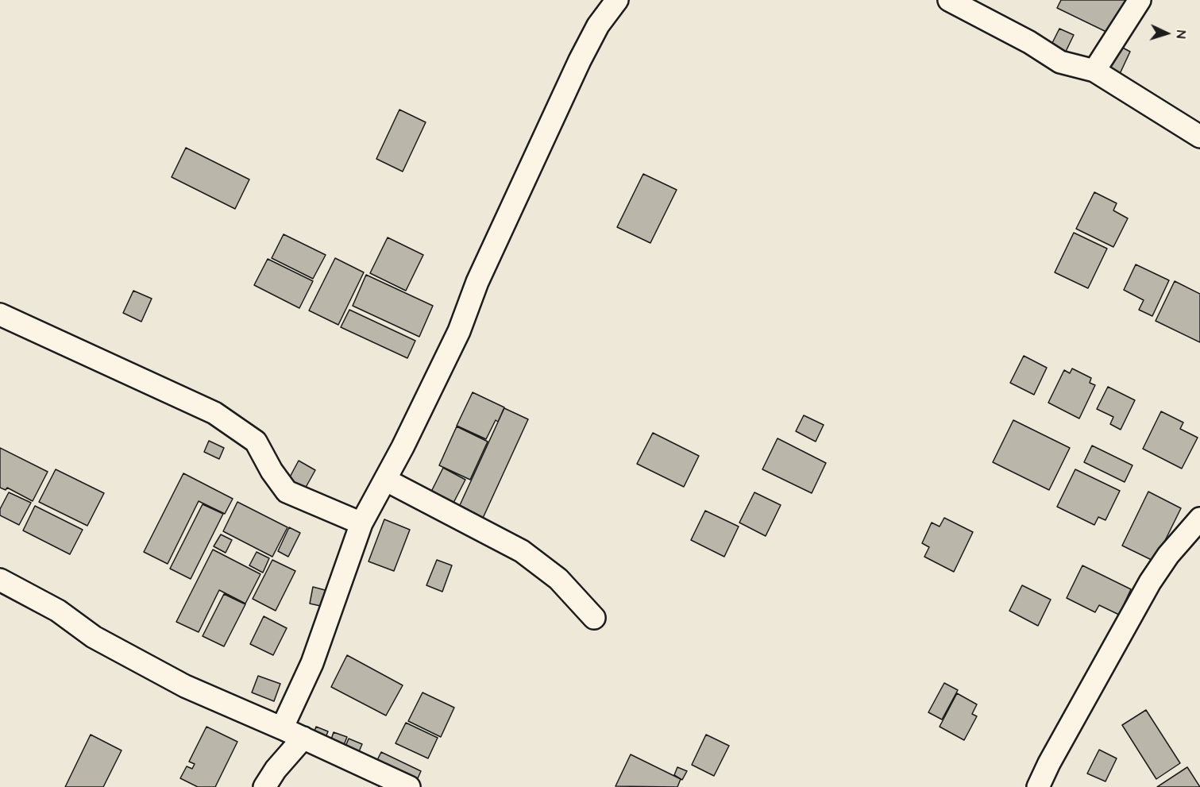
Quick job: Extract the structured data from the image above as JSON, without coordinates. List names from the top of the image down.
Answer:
{
  "north": "right"
}
